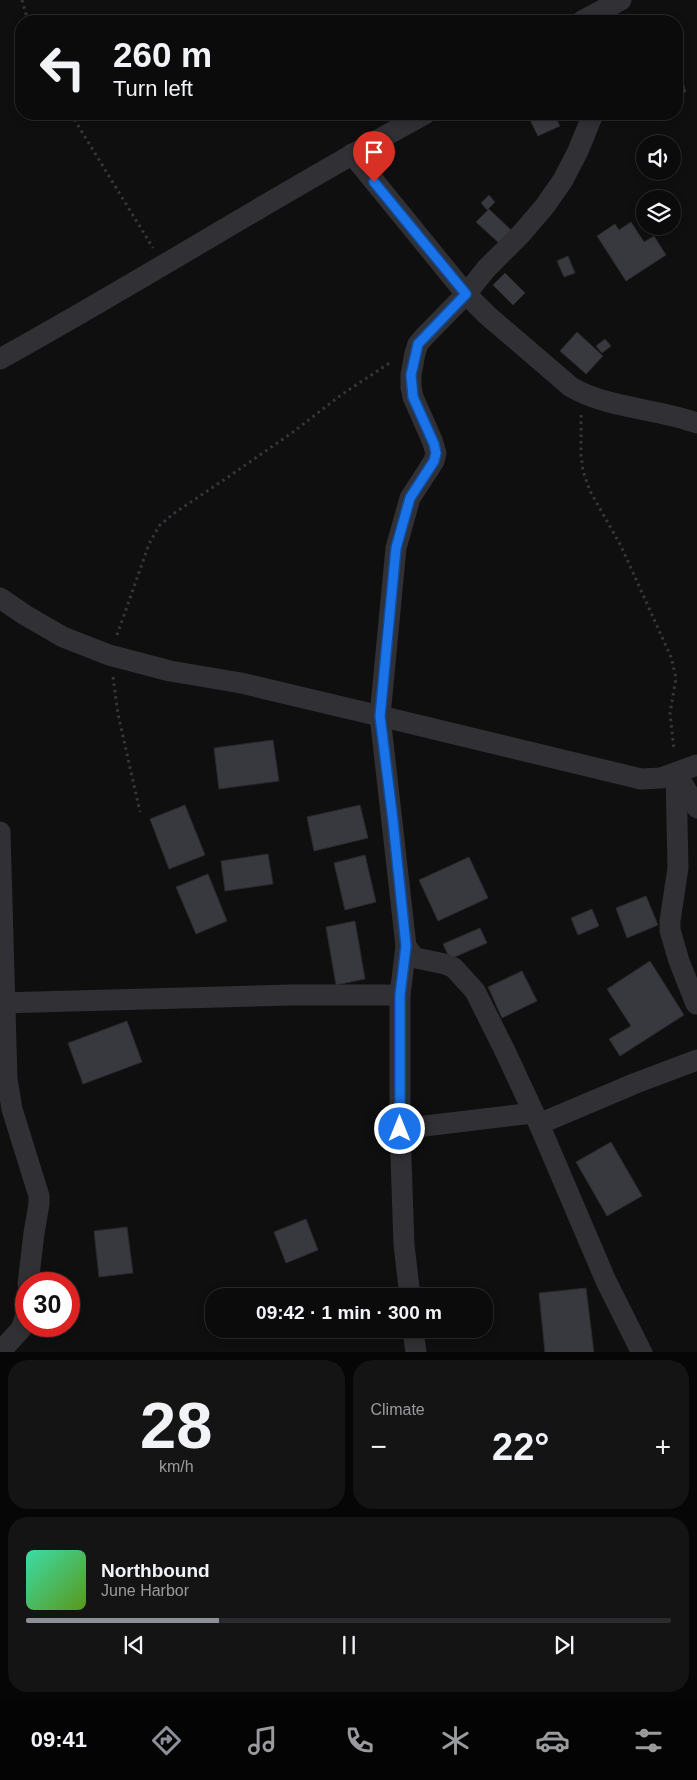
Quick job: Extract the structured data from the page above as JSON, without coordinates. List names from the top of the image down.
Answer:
{
  "page": {
    "turn": ["260 m", "Turn left"],
    "limit": "30",
    "trip": "09:42 · 1 min · 300 m",
    "tile": [
      ["28", "km/h"],
      "Climate"
    ],
    "heat": ["−", "22°", "+"],
    "song": ["Northbound", "June Harbor"],
    "tabs": "09:41"
  }
}
